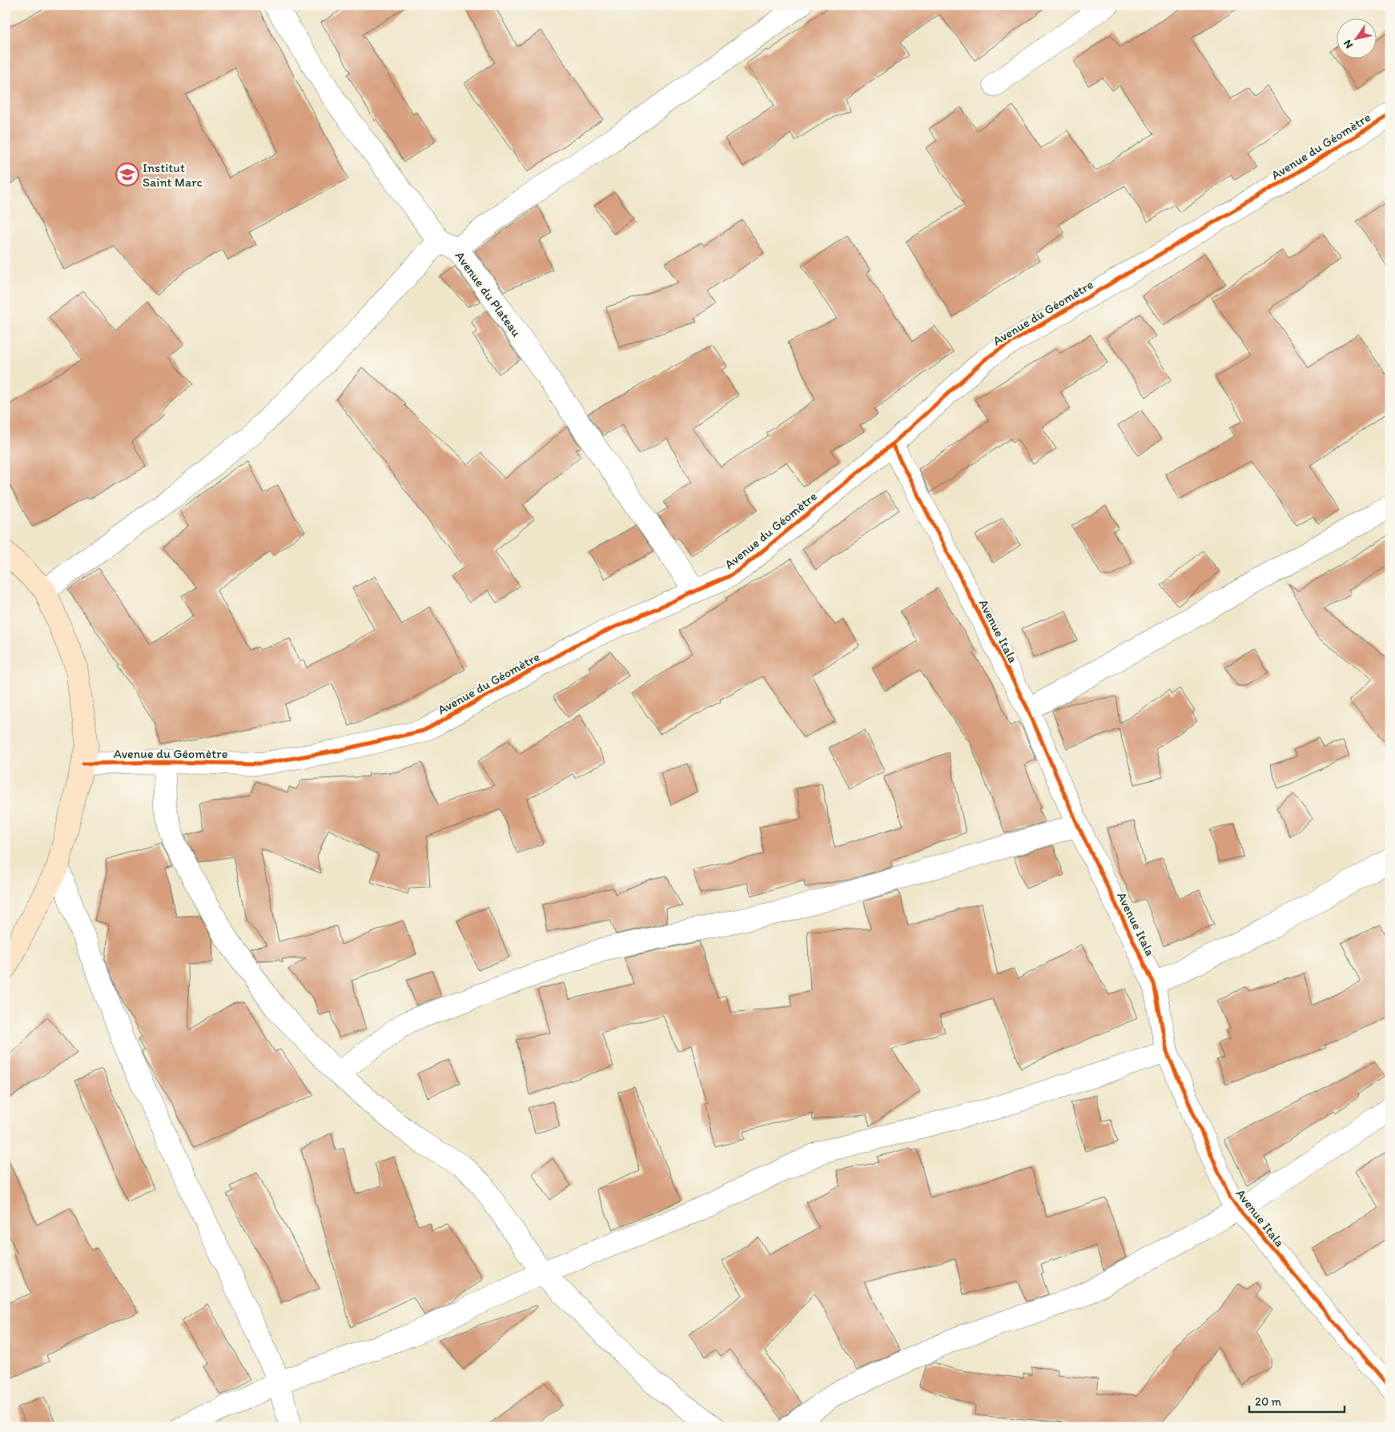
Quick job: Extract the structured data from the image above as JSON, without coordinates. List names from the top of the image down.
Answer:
{
  "streets": {
    "street": ["Avenue du Géomètre", "Avenue du Plateau", "Avenue Itala"]
  },
  "crossings": [
    ["Avenue du Géomètre", "Avenue du Plateau"],
    ["Avenue du Géomètre", "Avenue Itala"]
  ],
  "places": {
    "school or university": ["Institut Saint Marc"]
  },
  "scale_bar": "20 m",
  "north": "bottom left"
}
